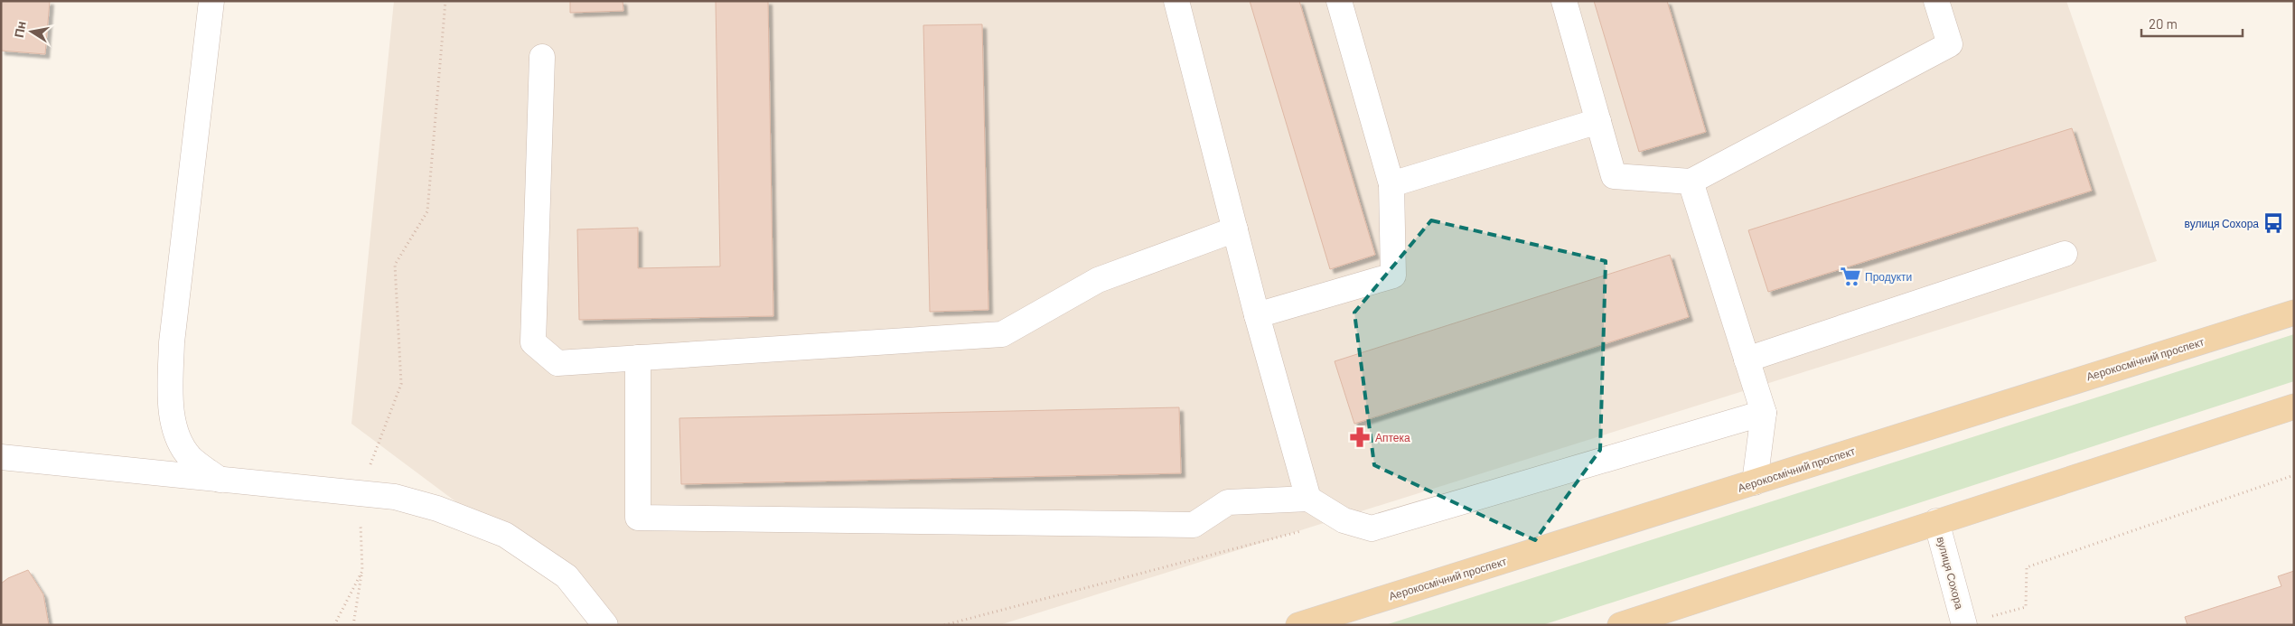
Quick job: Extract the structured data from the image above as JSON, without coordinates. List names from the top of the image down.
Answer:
{
  "streets": {
    "main road": ["Аерокосмічний проспект"],
    "street": ["вулиця Сохора"]
  },
  "places": {
    "bus stop": ["вулиця Сохора"],
    "supermarket": ["Продукти"],
    "pharmacy": ["Аптека"]
  },
  "scale_bar": "20 m",
  "north": "left"
}
